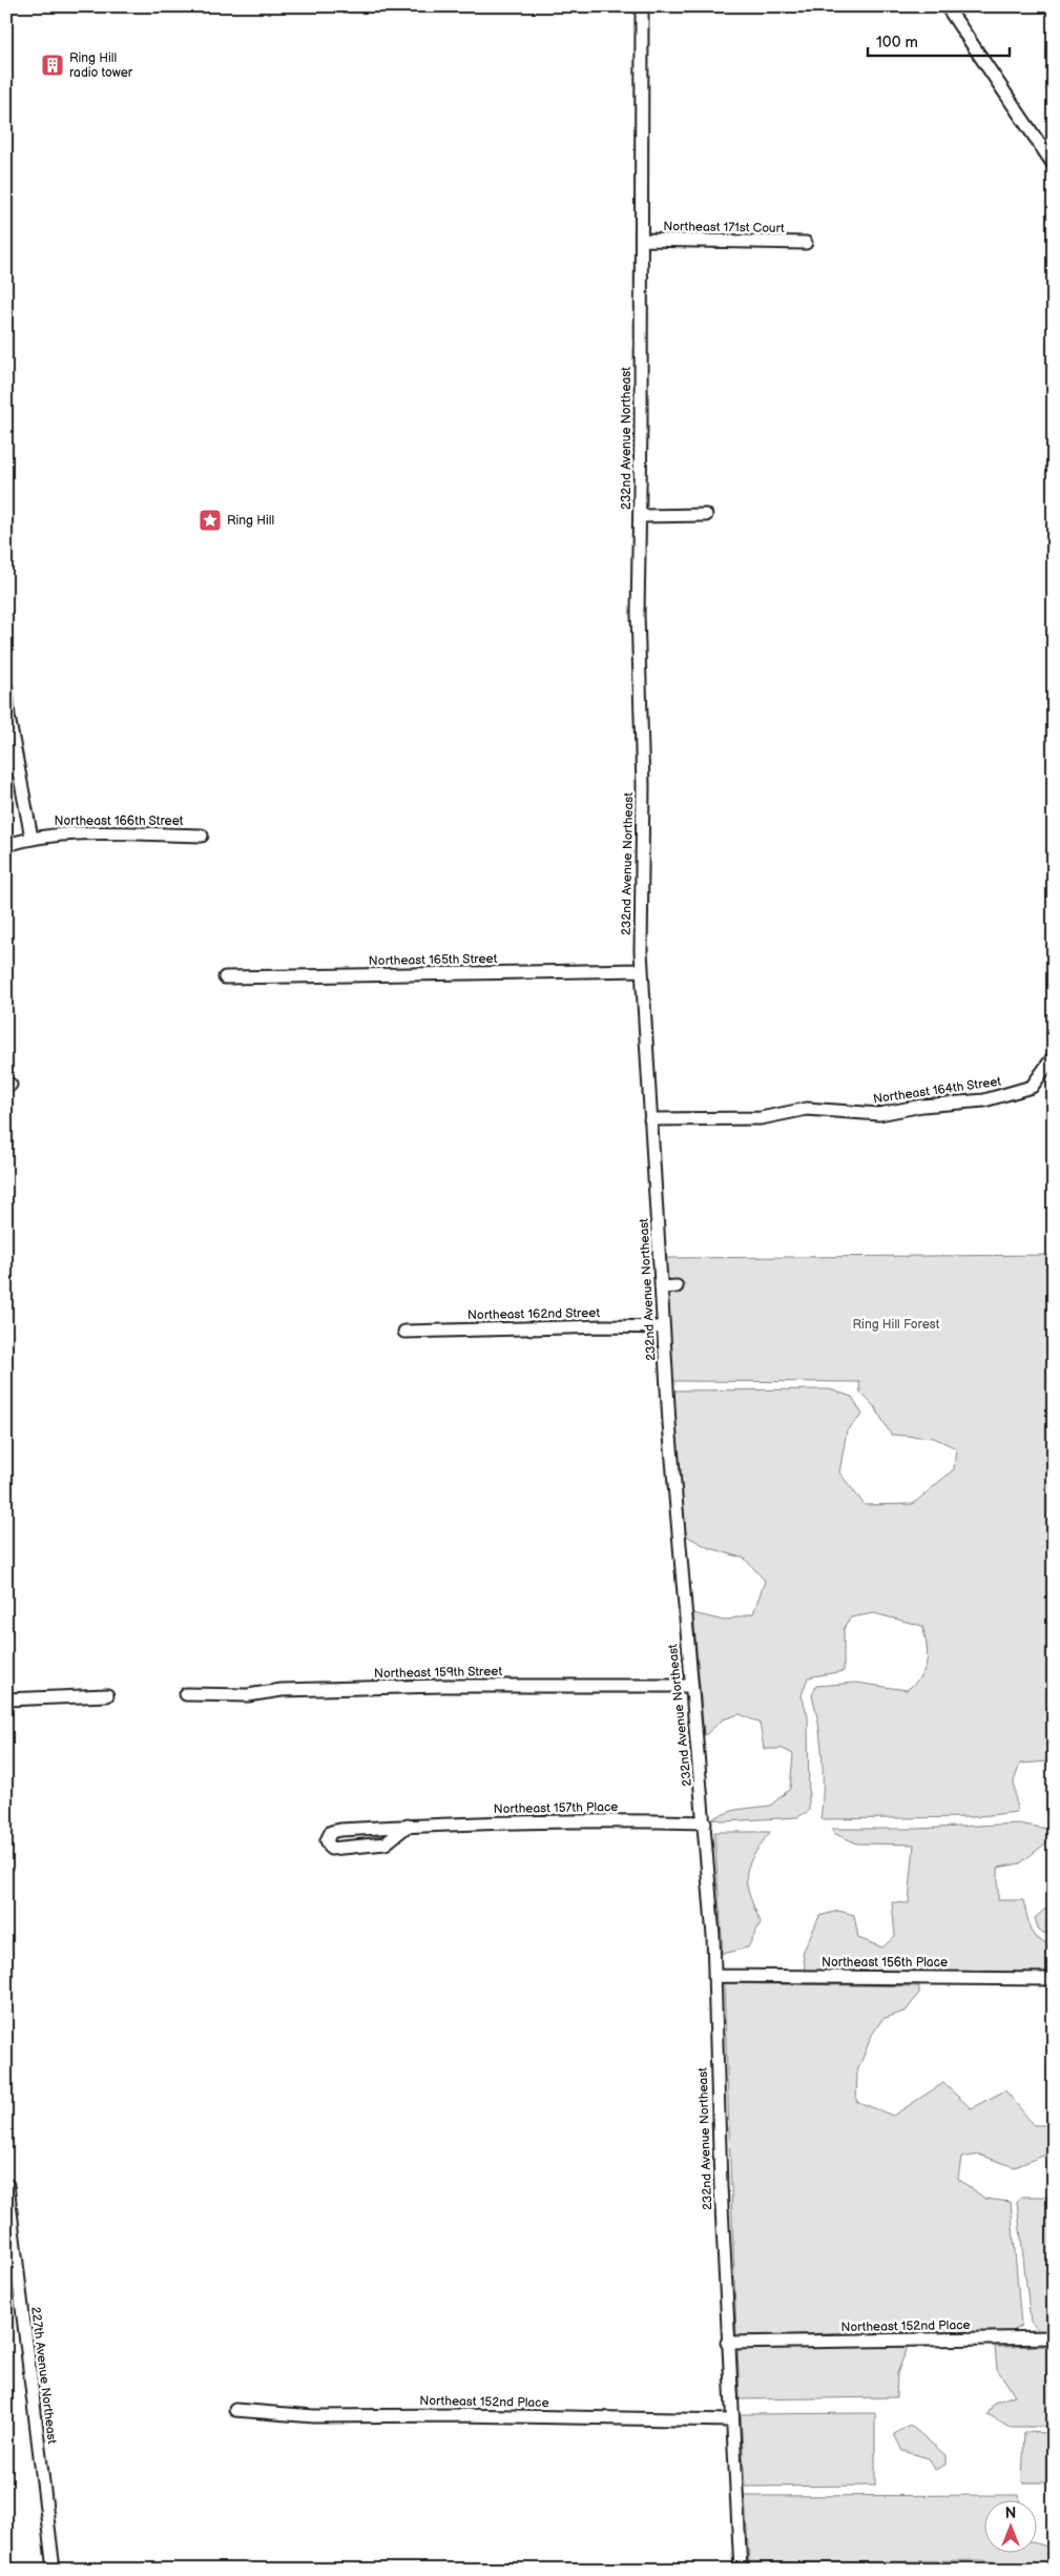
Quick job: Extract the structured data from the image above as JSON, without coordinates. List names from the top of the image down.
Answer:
{
  "streets": {
    "street": [
      "Northeast 171st Court",
      "232nd Avenue Northeast",
      "Northeast 166th Street",
      "Northeast 165th Street",
      "Northeast 164th Street",
      "Northeast 162nd Street",
      "Northeast 159th Street",
      "Northeast 157th Place",
      "Northeast 156th Place",
      "Northeast 152nd Place",
      "227th Avenue Northeast"
    ]
  },
  "crossings": [
    ["Northeast 171st Court", "232nd Avenue Northeast"],
    ["232nd Avenue Northeast", "Northeast 165th Street"],
    ["232nd Avenue Northeast", "Northeast 164th Street"],
    ["232nd Avenue Northeast", "Northeast 162nd Street"],
    ["232nd Avenue Northeast", "Northeast 159th Street"],
    ["232nd Avenue Northeast", "Northeast 157th Place"],
    ["232nd Avenue Northeast", "Northeast 156th Place"],
    ["232nd Avenue Northeast", "Northeast 152nd Place"]
  ],
  "parks": ["Ring Hill Forest"],
  "places": {
    "building": ["Ring Hill radio tower"],
    "place": ["Ring Hill"]
  },
  "scale_bar": "100 m",
  "north": "top"
}
